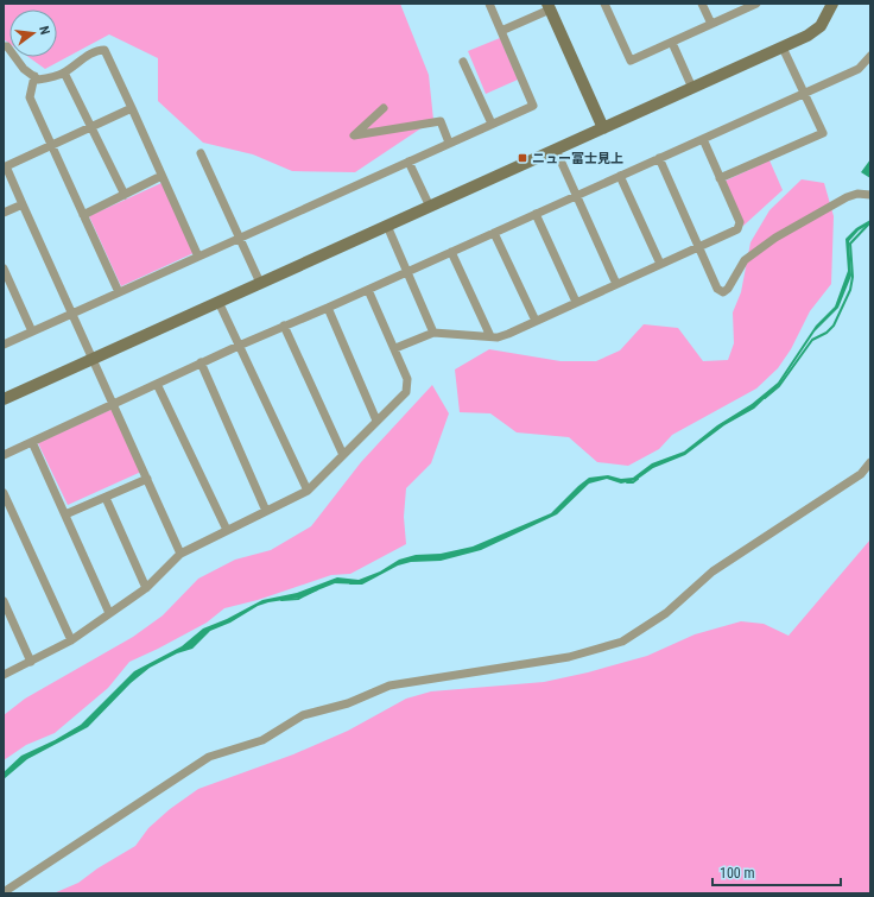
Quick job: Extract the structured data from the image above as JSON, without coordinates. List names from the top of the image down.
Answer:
{
  "places": {
    "transit": ["ニュー富士見上"]
  },
  "scale_bar": "100 m",
  "north": "right"
}
